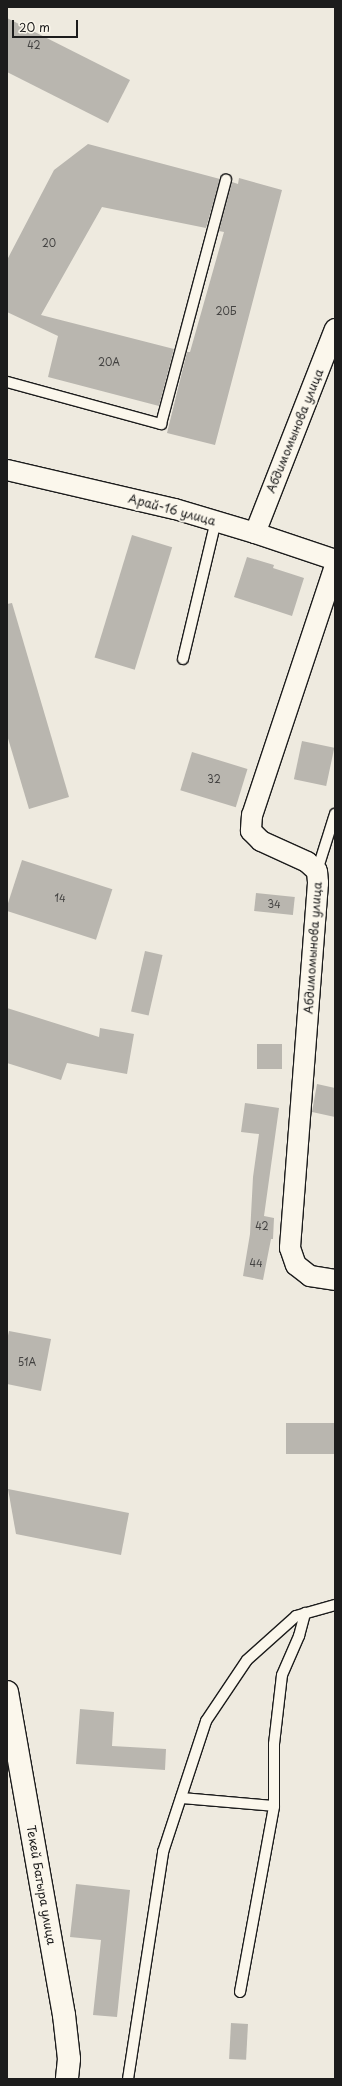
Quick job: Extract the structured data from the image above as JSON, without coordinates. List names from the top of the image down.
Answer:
{
  "streets": {
    "street": ["Абдимомынова улица", "Арай-16 улица", "Текей Батыра улица"]
  },
  "crossings": [
    ["Абдимомынова улица", "Арай-16 улица"]
  ],
  "house_numbers": [
    "42",
    "20",
    "20Б",
    "20А",
    "32",
    "14",
    "34",
    "42",
    "44",
    "51А"
  ],
  "scale_bar": "20 m"
}
